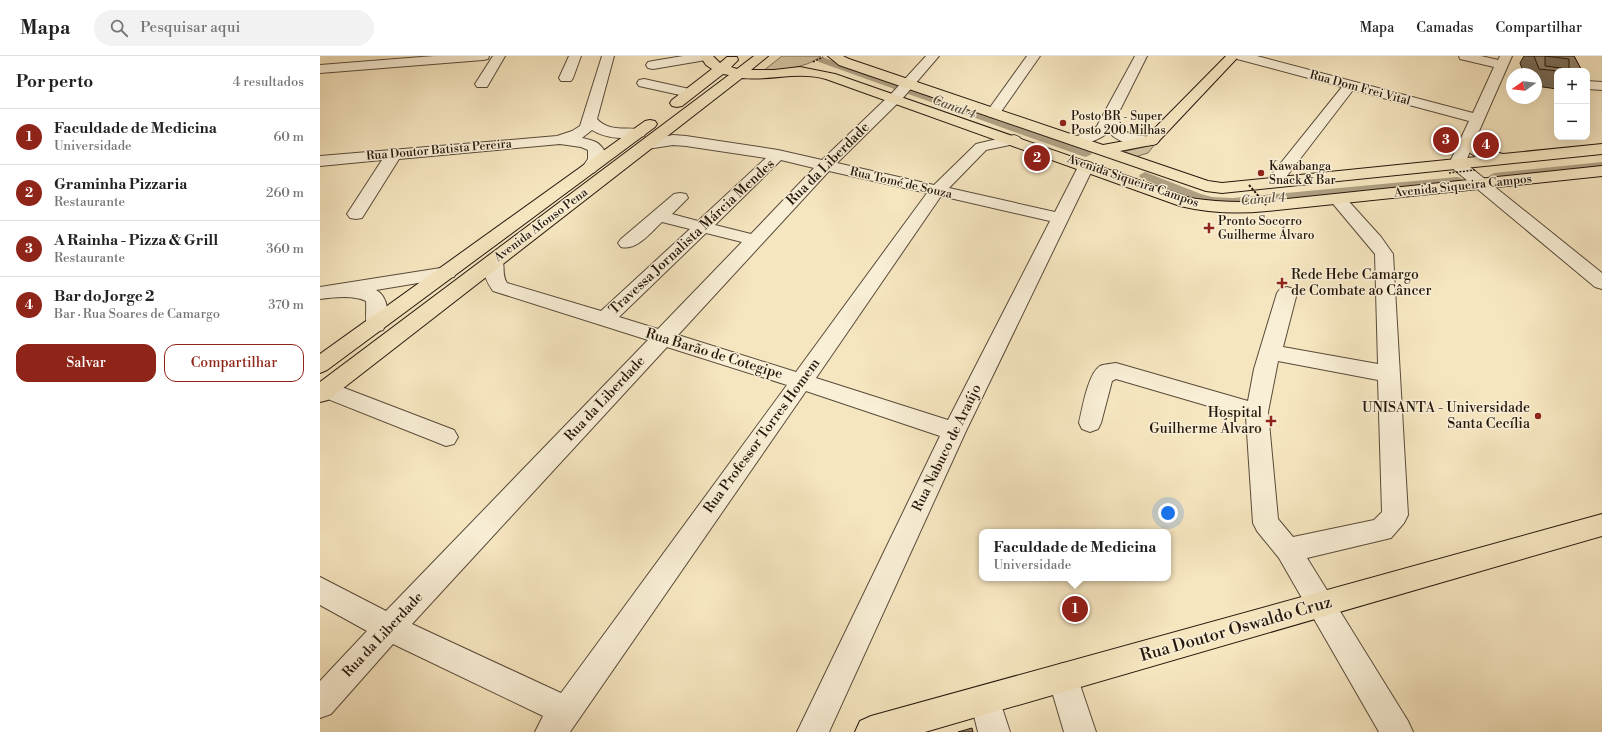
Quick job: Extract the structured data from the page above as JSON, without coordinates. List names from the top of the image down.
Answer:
{
  "streets": {
    "main road": ["Avenida Siqueira Campos", "Avenida Afonso Pena", "Rua Doutor Oswaldo Cruz"],
    "street": [
      "Rua Dom Frei Vital",
      "Rua Doutor Batista Pereira",
      "Rua da Liberdade",
      "Rua Tomé de Souza",
      "Travessa Jornalista Márcia Mendes",
      "Rua Barão de Cotegipe",
      "Rua Professor Torres Homem",
      "Rua Nabuco de Araújo"
    ]
  },
  "crossings": [
    ["Rua da Liberdade", "Avenida Siqueira Campos"],
    ["Rua da Liberdade", "Rua Tomé de Souza"],
    ["Rua da Liberdade", "Rua Barão de Cotegipe"],
    ["Avenida Siqueira Campos", "Avenida Afonso Pena"],
    ["Avenida Siqueira Campos", "Rua Nabuco de Araújo"],
    ["Rua Tomé de Souza", "Avenida Afonso Pena"],
    ["Rua Tomé de Souza", "Travessa Jornalista Márcia Mendes"],
    ["Rua Tomé de Souza", "Rua Professor Torres Homem"],
    ["Rua Tomé de Souza", "Rua Nabuco de Araújo"],
    ["Avenida Afonso Pena", "Rua Barão de Cotegipe"],
    ["Travessa Jornalista Márcia Mendes", "Rua Barão de Cotegipe"],
    ["Rua Barão de Cotegipe", "Rua Professor Torres Homem"],
    ["Rua Barão de Cotegipe", "Rua Nabuco de Araújo"]
  ],
  "water": ["Canal 4"],
  "places": {
    "other": ["Posto BR - Super Posto 200 Milhas", "Kawabanga Snack & Bar", "UNISANTA - Universidade Santa Cecília"],
    "health": ["Pronto Socorro Guilherme Álvaro", "Rede Hebe Camargo de Combate ao Câncer", "Hospital Guilherme Álvaro"]
  },
  "north": "left",
  "page": {
    "header": "Mapa",
    "search": "Pesquisar aqui",
    "nav": ["Mapa", "Camadas", "Compartilhar"],
    "heading": ["Por perto", "4 resultados"],
    "map_buttons": ["+", "−"],
    "list": [
      {
        "mark": "1",
        "name": "Faculdade de Medicina",
        "note": "Universidade",
        "value": "60 m"
      },
      {
        "mark": "2",
        "name": "Graminha Pizzaria",
        "note": "Restaurante",
        "value": "260 m"
      },
      {
        "mark": "3",
        "name": "A Rainha - Pizza & Grill",
        "note": "Restaurante",
        "value": "360 m"
      },
      {
        "mark": "4",
        "name": "Bar do Jorge 2",
        "note": "Bar · Rua Soares de Camargo",
        "value": "370 m"
      }
    ],
    "pins": [
      "3",
      "4",
      "2",
      "1"
    ],
    "buttons": ["Salvar", "Compartilhar"],
    "popup": ["Faculdade de Medicina", "Universidade"]
  }
}
